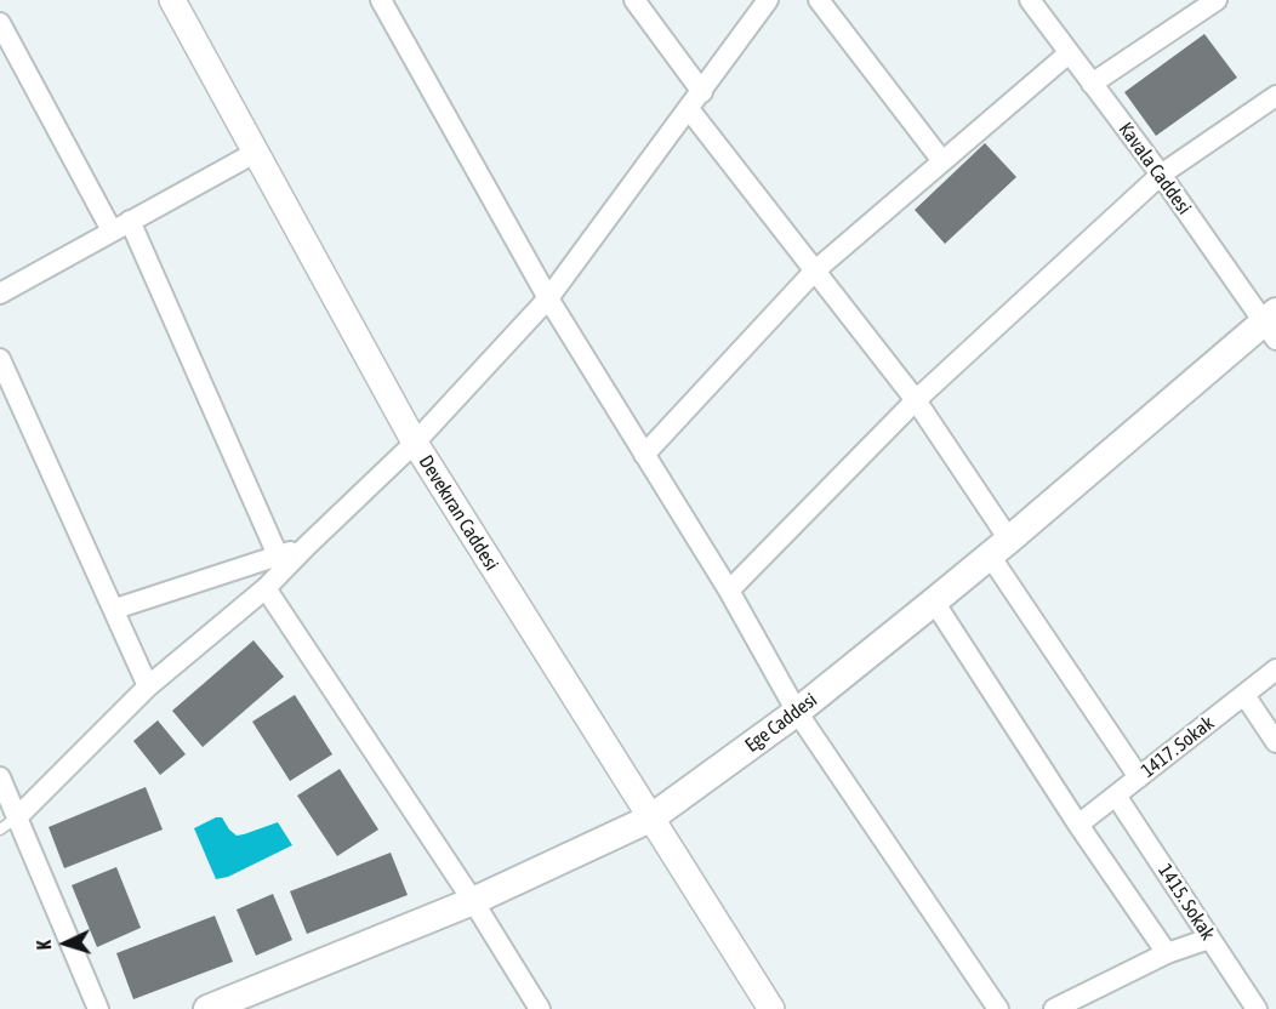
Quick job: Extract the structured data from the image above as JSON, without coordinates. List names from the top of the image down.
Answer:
{
  "streets": {
    "main road": ["Ege Caddesi"],
    "street": [
      "Kavala Caddesi",
      "Devekıran Caddesi",
      "1417. Sokak",
      "1415. Sokak"
    ]
  },
  "crossings": [
    ["Kavala Caddesi", "Ege Caddesi"],
    ["Devekıran Caddesi", "Ege Caddesi"],
    ["1417. Sokak", "1415. Sokak"]
  ],
  "north": "left"
}
